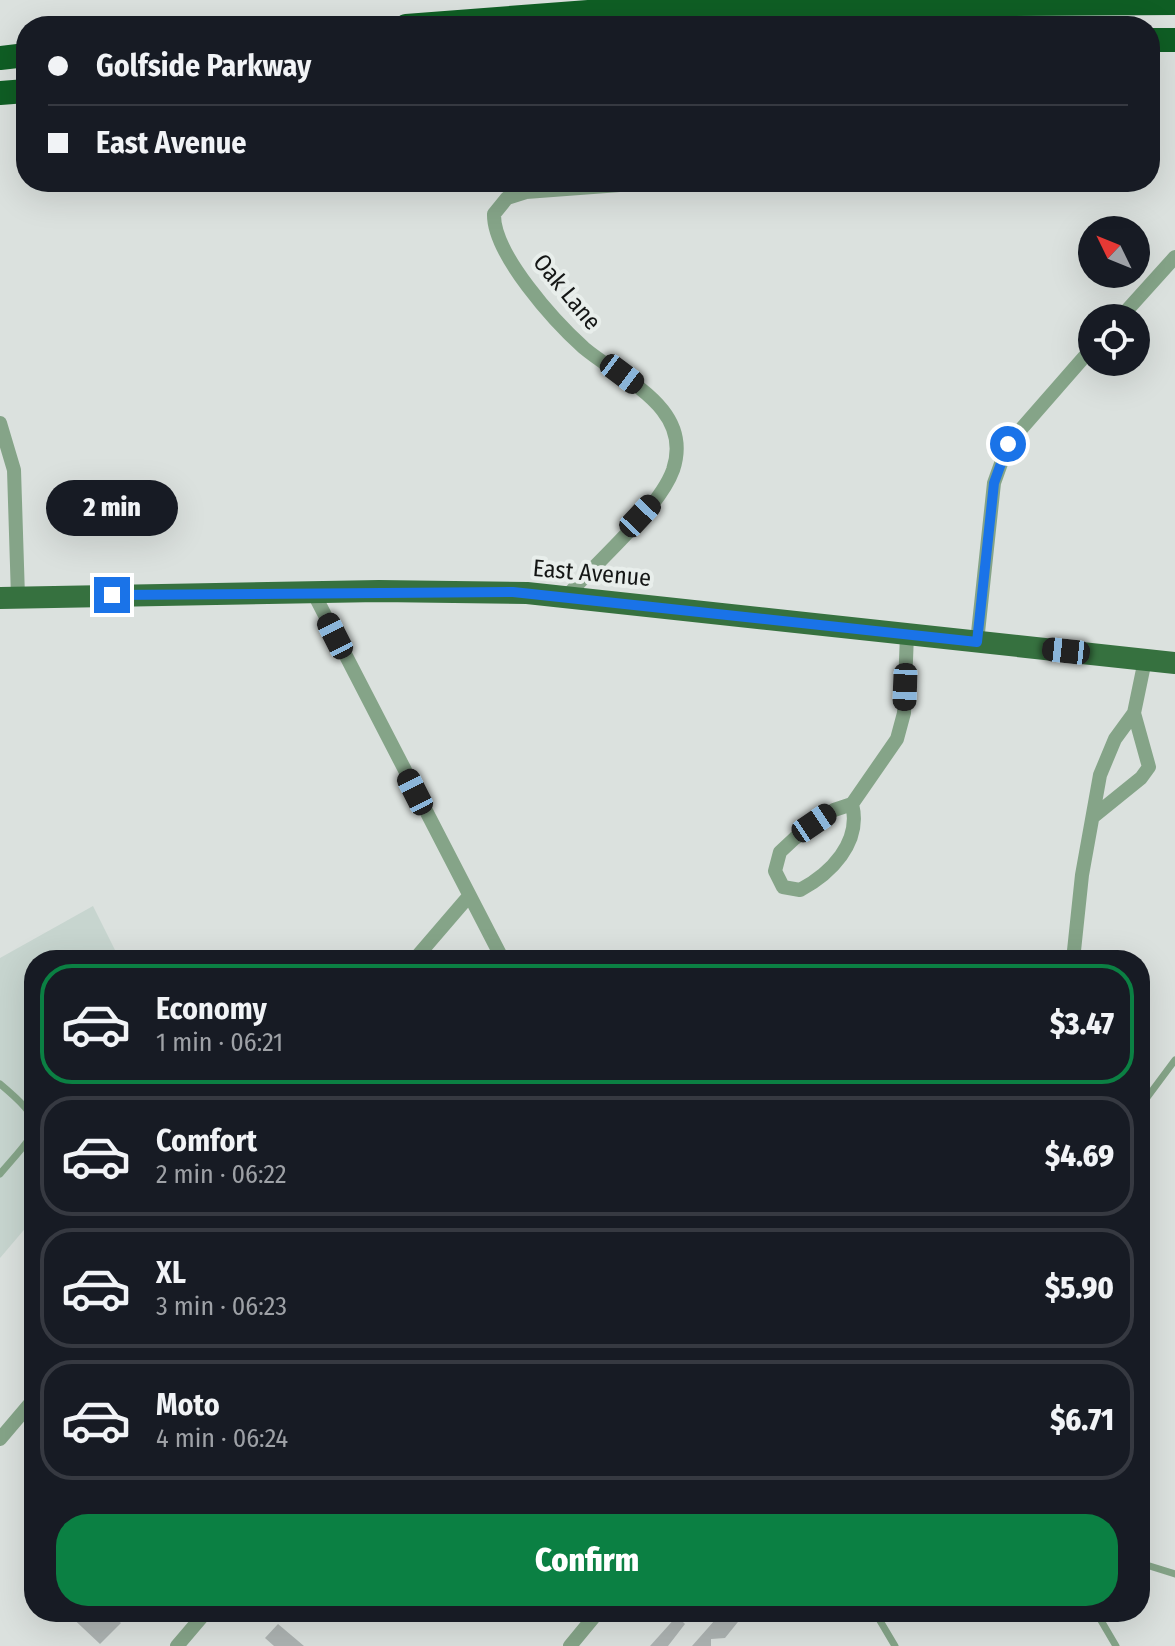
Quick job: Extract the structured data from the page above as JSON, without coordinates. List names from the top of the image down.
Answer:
{
  "streets": {
    "main road": ["East Avenue"],
    "street": ["Oak Lane"]
  },
  "crossings": [
    ["Oak Lane", "East Avenue"]
  ],
  "north": "top left",
  "page": {
    "banner": ["Golfside Parkway", "East Avenue"],
    "bubble": "2 min",
    "list": [
      {
        "name": "Economy",
        "note": "1 min · 06:21",
        "value": "$3.47"
      },
      {
        "name": "Comfort",
        "note": "2 min · 06:22",
        "value": "$4.69"
      },
      {
        "name": "XL",
        "note": "3 min · 06:23",
        "value": "$5.90"
      },
      {
        "name": "Moto",
        "note": "4 min · 06:24",
        "value": "$6.71"
      }
    ],
    "buttons": "Confirm"
  }
}
